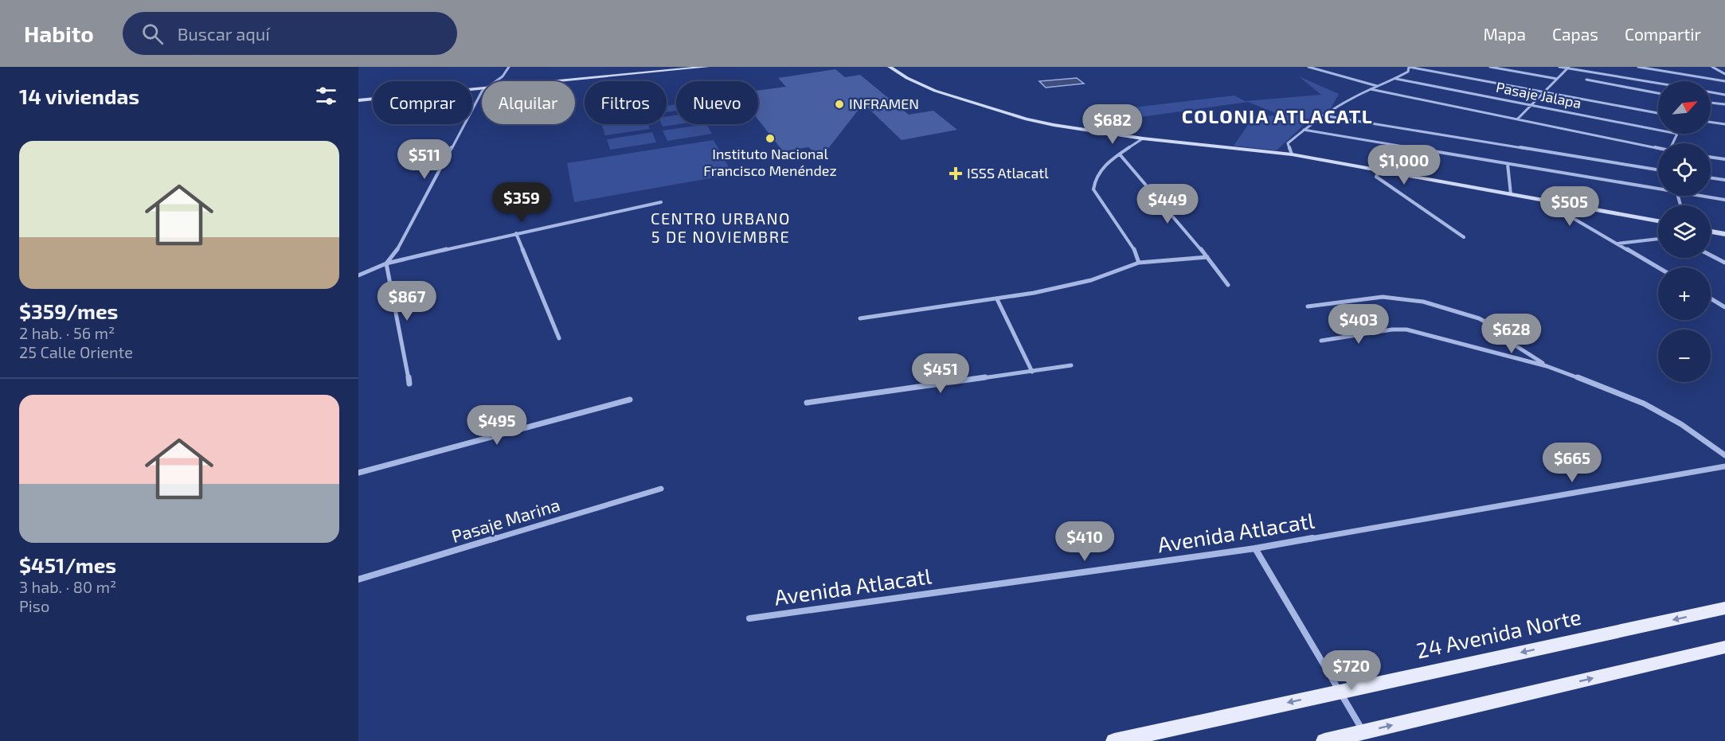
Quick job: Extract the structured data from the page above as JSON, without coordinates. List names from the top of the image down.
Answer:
{
  "streets": {
    "main road": ["24 Avenida Norte"],
    "street": ["Pasaje Jalapa", "Pasaje Marina", "Avenida Atlacatl"]
  },
  "districts": ["COLONIA ATLACATL", "CENTRO URBANO 5 DE NOVIEMBRE"],
  "places": {
    "other": ["INFRAMEN", "Instituto Nacional Francisco Menéndez"],
    "health": ["ISSS Atlacatl"]
  },
  "north": "top right",
  "page": {
    "header": "Habito",
    "search": "Buscar aquí",
    "nav": ["Mapa", "Capas", "Compartir"],
    "heading": "14 viviendas",
    "map_buttons": ["+", "−"],
    "chip": [
      "Comprar",
      "Alquilar",
      "Filtros",
      "Nuevo"
    ],
    "price": [
      "$682",
      "$511",
      "$1,000",
      "$359",
      "$449",
      "$505",
      "$867",
      "$403",
      "$628",
      "$451",
      "$495",
      "$665",
      "$410",
      "$720"
    ],
    "list": [
      {
        "name": "$359/mes",
        "note": "2 hab. · 56 m² · 25 Calle Oriente"
      },
      {
        "name": "$451/mes",
        "note": "3 hab. · 80 m² · Piso"
      }
    ]
  }
}
